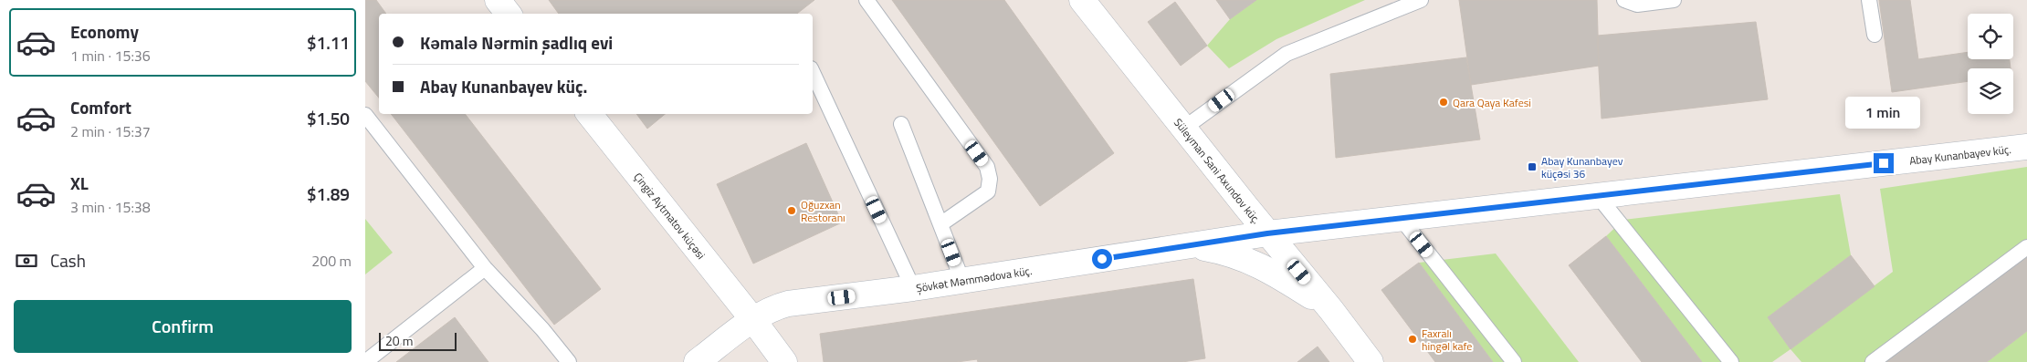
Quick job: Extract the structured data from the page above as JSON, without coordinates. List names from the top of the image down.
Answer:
{
  "streets": {
    "main road": [
      "Abay Kunanbayev küç.",
      "Süleyman Sani Axundov küç.",
      "Çingiz Aytmatov küçəsi",
      "Şövkət Məmmədova küç."
    ]
  },
  "crossings": [
    ["Abay Kunanbayev küç.", "Süleyman Sani Axundov küç."],
    ["Abay Kunanbayev küç.", "Şövkət Məmmədova küç."],
    ["Süleyman Sani Axundov küç.", "Şövkət Məmmədova küç."],
    ["Çingiz Aytmatov küçəsi", "Şövkət Məmmədova küç."]
  ],
  "places": {
    "other": ["Qara Qaya Kafesi", "Oğuzxan Restoranı", "Faxralı hingəl kafe"],
    "transit": ["Abay Kunanbayev küçəsi 36"]
  },
  "scale_bar": "20 m",
  "page": {
    "list": [
      {
        "name": "Economy",
        "note": "1 min · 15:36",
        "value": "$1.11"
      },
      {
        "name": "Comfort",
        "note": "2 min · 15:37",
        "value": "$1.50"
      },
      {
        "name": "XL",
        "note": "3 min · 15:38",
        "value": "$1.89"
      }
    ],
    "banner": ["Kəmalə Nərmin şadlıq evi", "Abay Kunanbayev küç."],
    "bubble": "1 min",
    "pay": ["Cash", "200 m"],
    "buttons": "Confirm",
    "scale": "20 m"
  }
}
